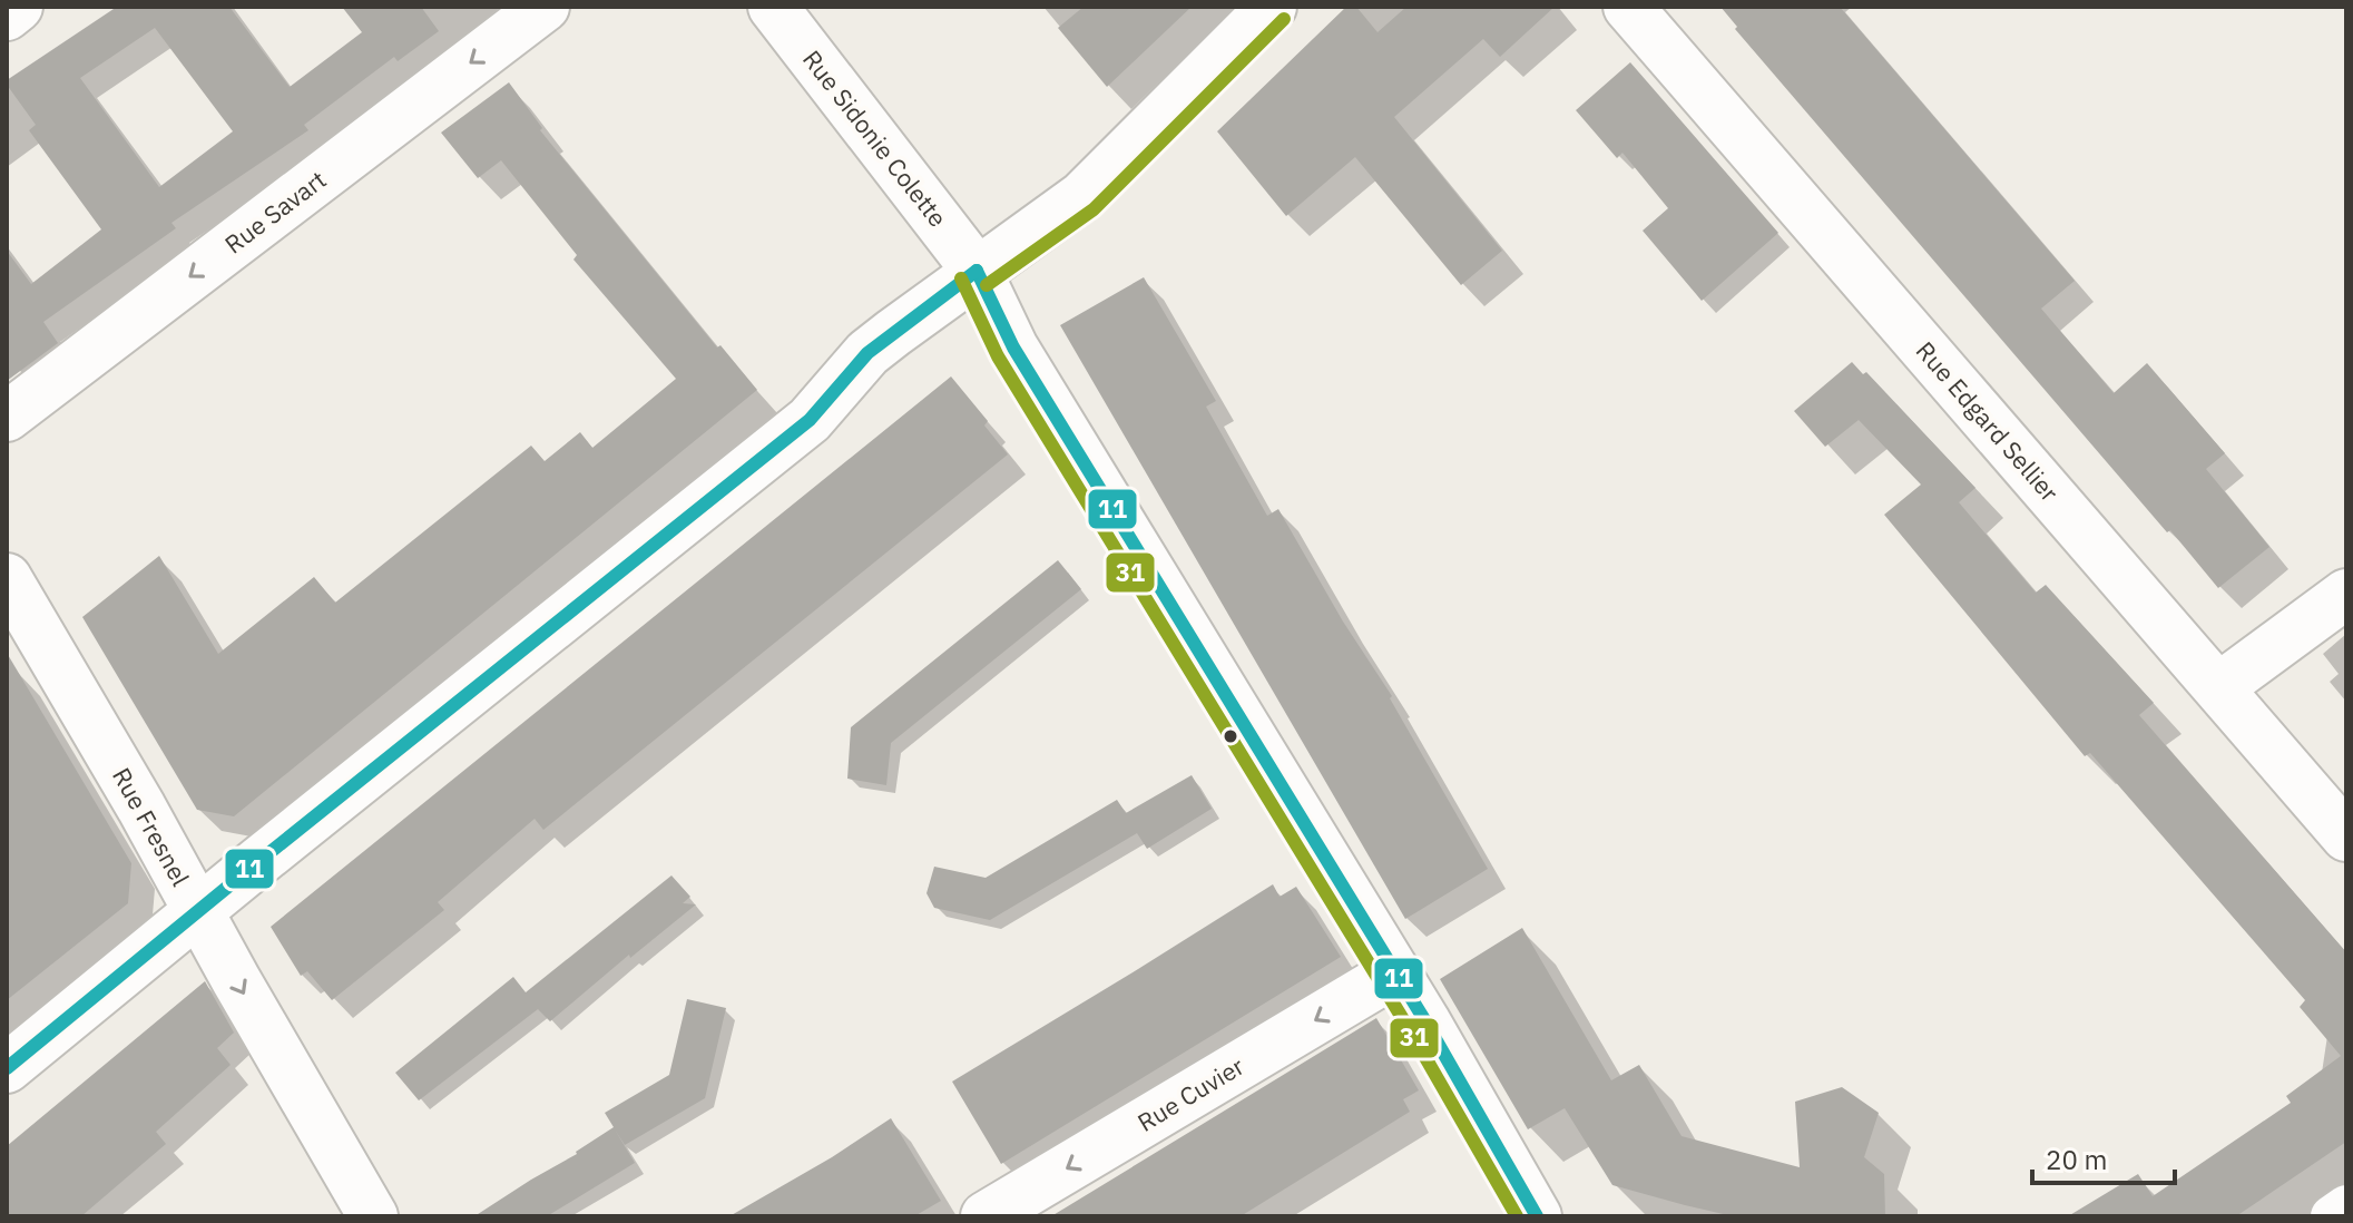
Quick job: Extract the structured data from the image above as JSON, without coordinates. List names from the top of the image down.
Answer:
{
  "streets": {
    "street": [
      "Rue Sidonie Colette",
      "Rue Savart",
      "Rue Edgard Sellier",
      "Rue Fresnel",
      "Rue Cuvier"
    ]
  },
  "crossings": [
    ["Rue Sidonie Colette", "Rue Cuvier"]
  ],
  "one_way": ["Rue Savart", "Rue Fresnel", "Rue Cuvier"],
  "lines": ["transit line 31", "transit line 11"],
  "scale_bar": "20 m"
}
